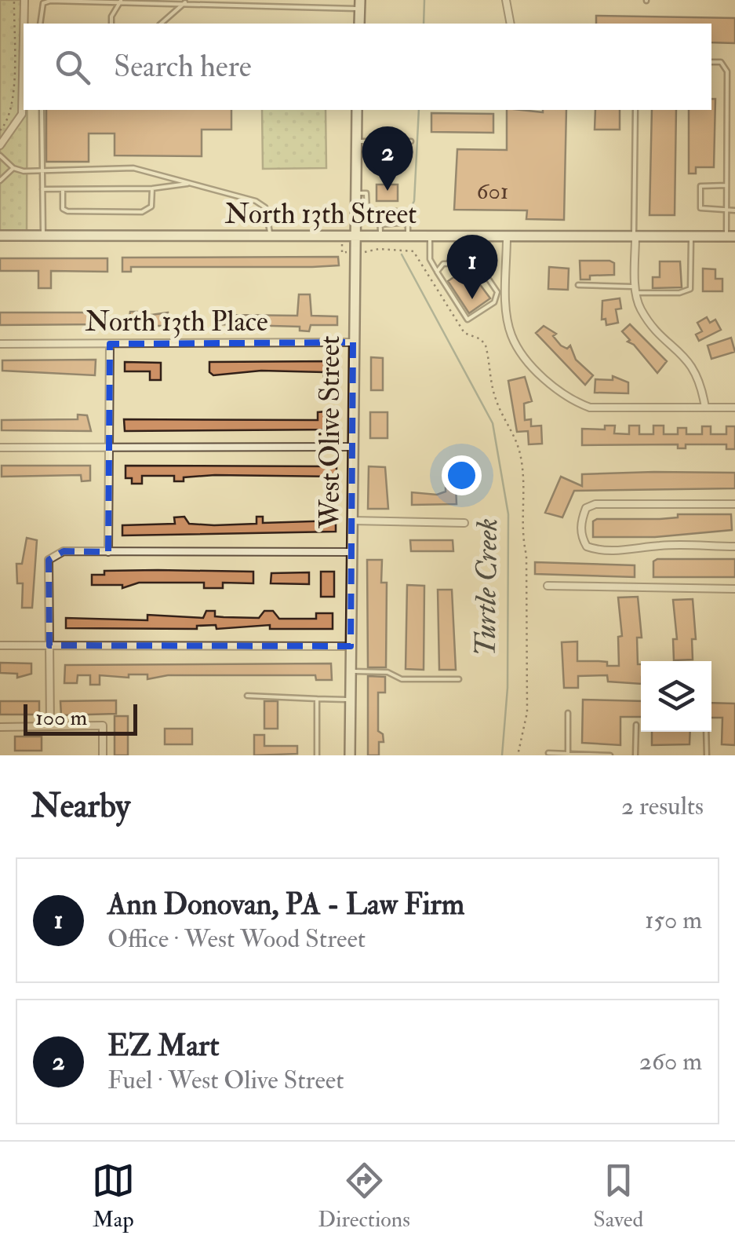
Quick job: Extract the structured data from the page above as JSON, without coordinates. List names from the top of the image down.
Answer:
{
  "streets": {
    "main road": ["North 13th Street", "West Olive Street"],
    "street": ["North 13th Place"]
  },
  "crossings": [
    ["North 13th Street", "West Olive Street"],
    ["North 13th Place", "West Olive Street"]
  ],
  "water": ["Turtle Creek"],
  "house_numbers": ["601"],
  "scale_bar": "100 m",
  "page": {
    "search": "Search here",
    "pins": ["2", "1"],
    "scale": "100 m",
    "heading": ["Nearby", "2 results"],
    "list": [
      {
        "mark": "1",
        "name": "Ann Donovan, PA - Law Firm",
        "note": "Office · West Wood Street",
        "value": "150 m"
      },
      {
        "mark": "2",
        "name": "EZ Mart",
        "note": "Fuel · West Olive Street",
        "value": "260 m"
      }
    ],
    "nav": ["Map", "Directions", "Saved"]
  }
}
